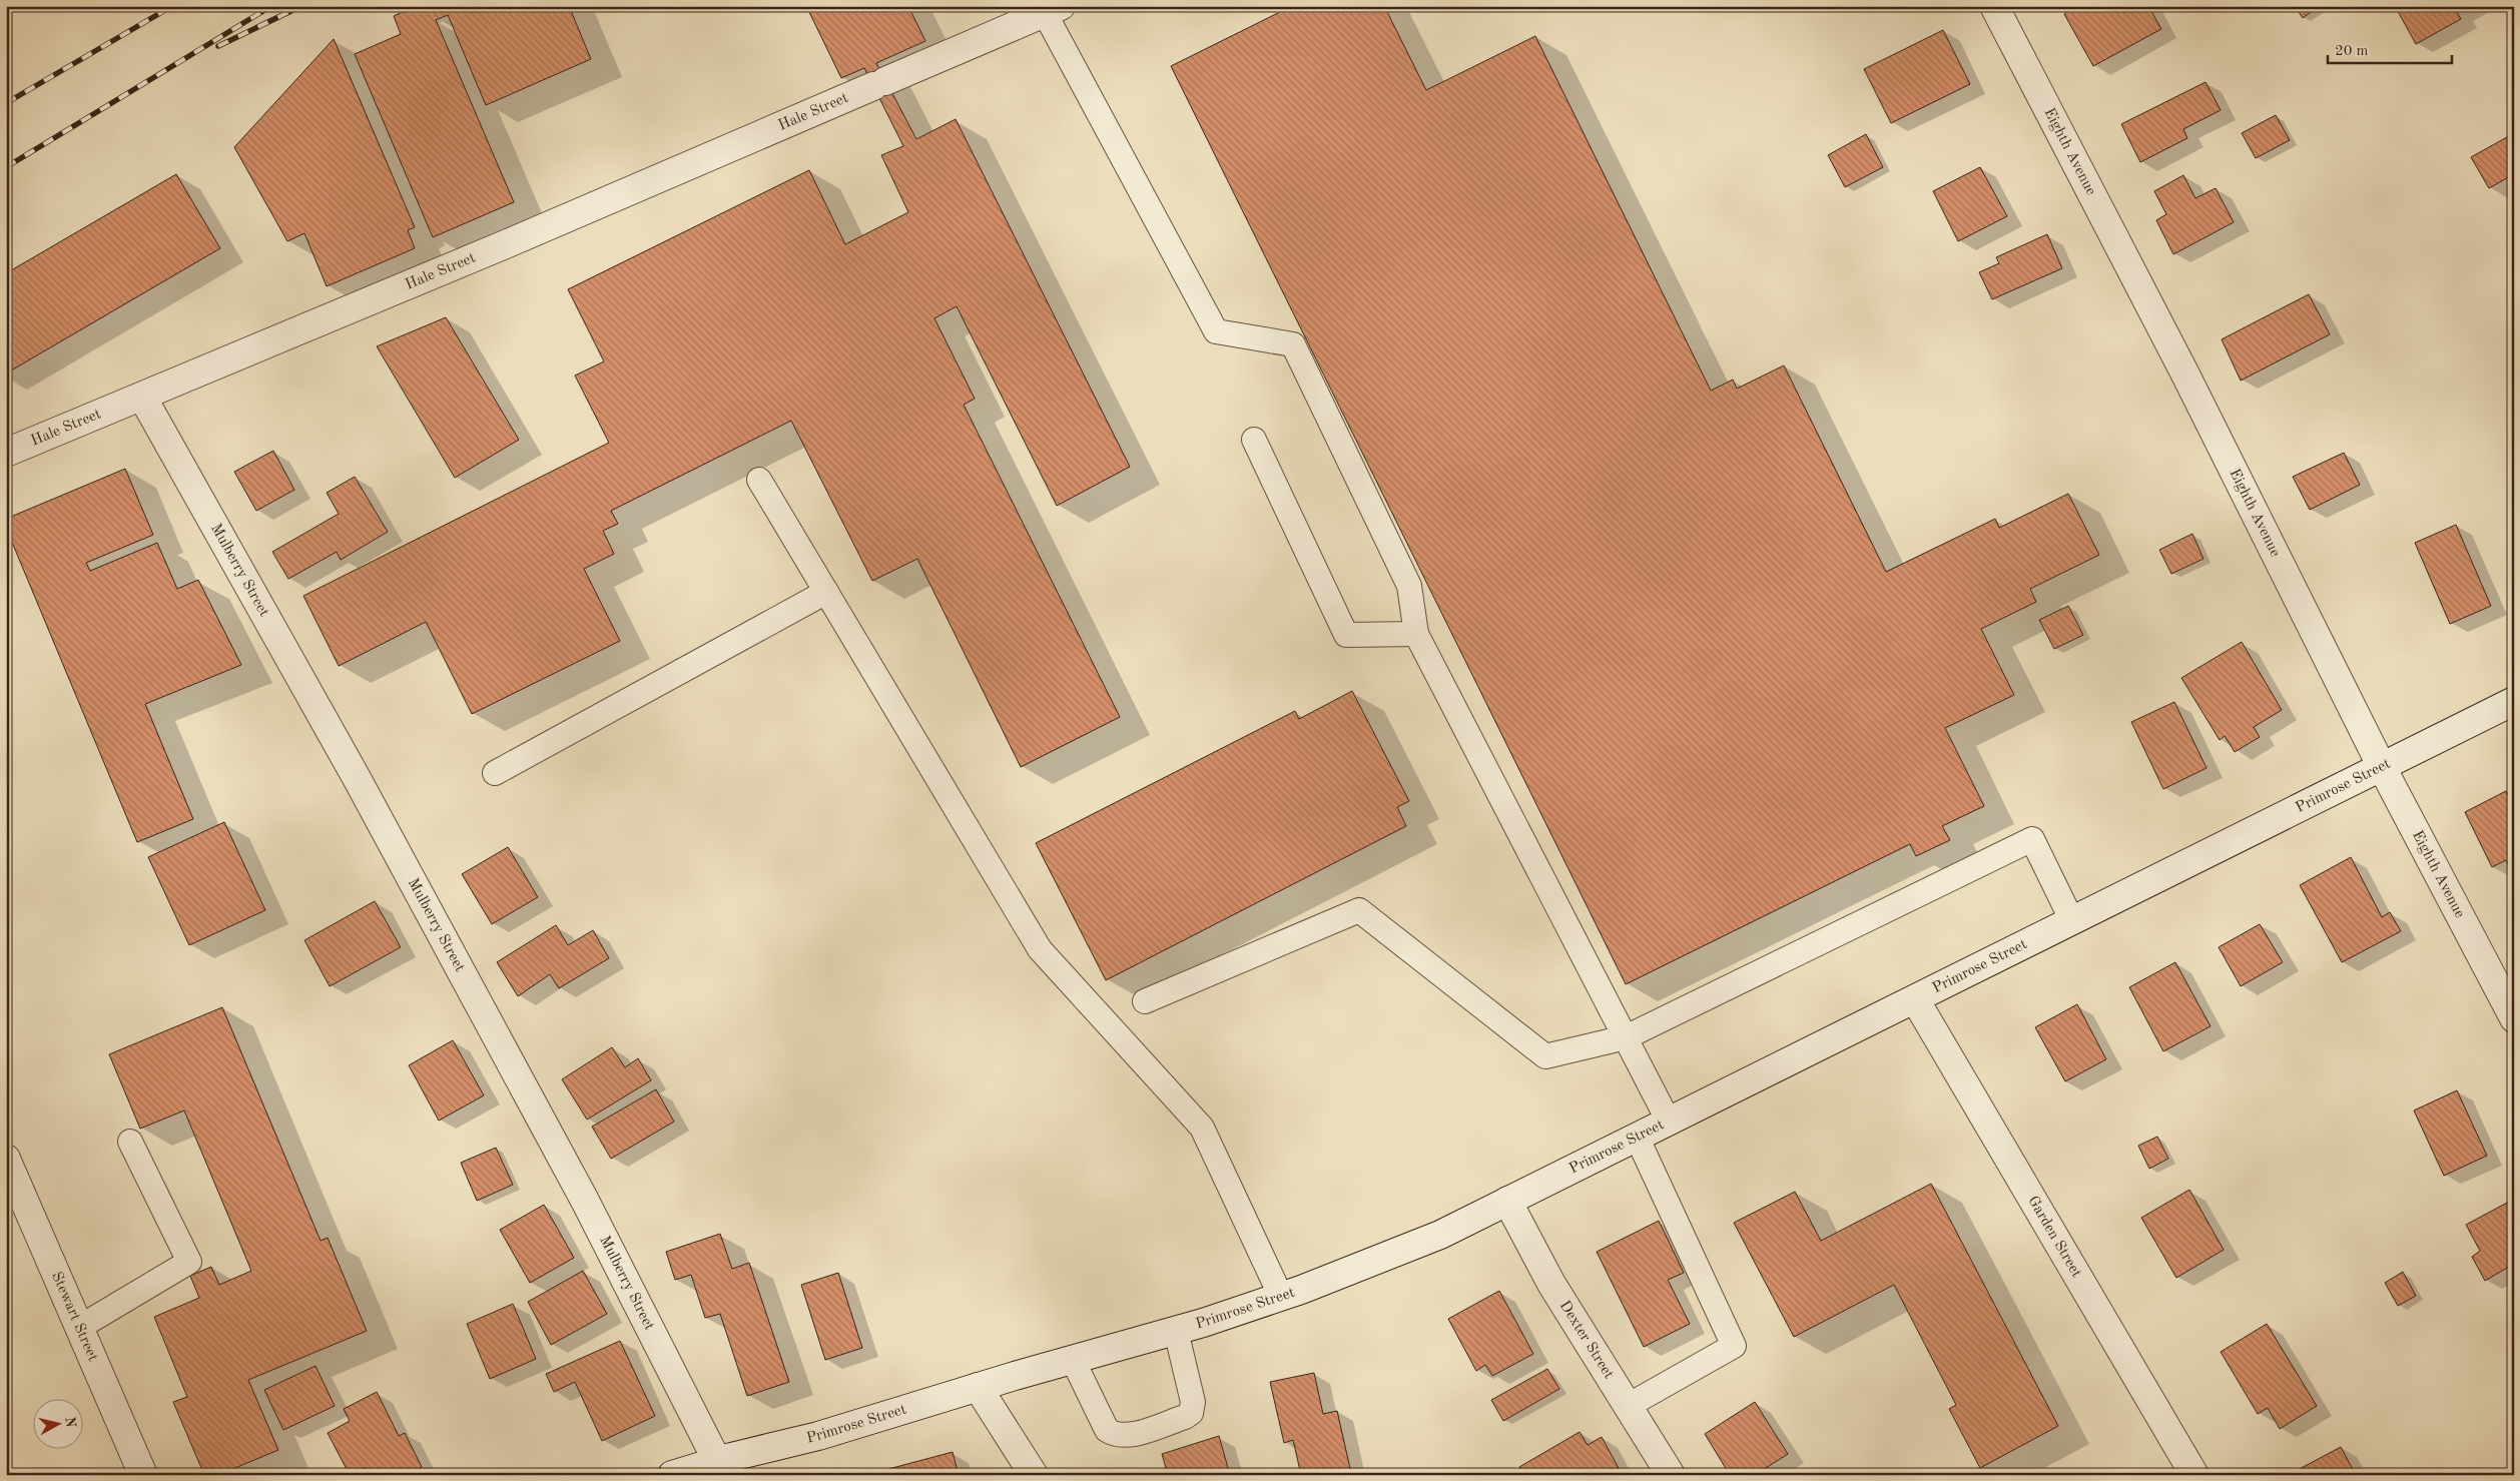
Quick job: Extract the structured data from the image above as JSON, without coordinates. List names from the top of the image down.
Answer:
{
  "streets": {
    "street": [
      "Hale Street",
      "Eighth Avenue",
      "Mulberry Street",
      "Primrose Street",
      "Garden Street",
      "Stewart Street",
      "Dexter Street"
    ]
  },
  "crossings": [
    ["Hale Street", "Mulberry Street"],
    ["Eighth Avenue", "Primrose Street"],
    ["Mulberry Street", "Primrose Street"],
    ["Primrose Street", "Garden Street"],
    ["Primrose Street", "Dexter Street"]
  ],
  "scale_bar": "20 m",
  "north": "right"
}
